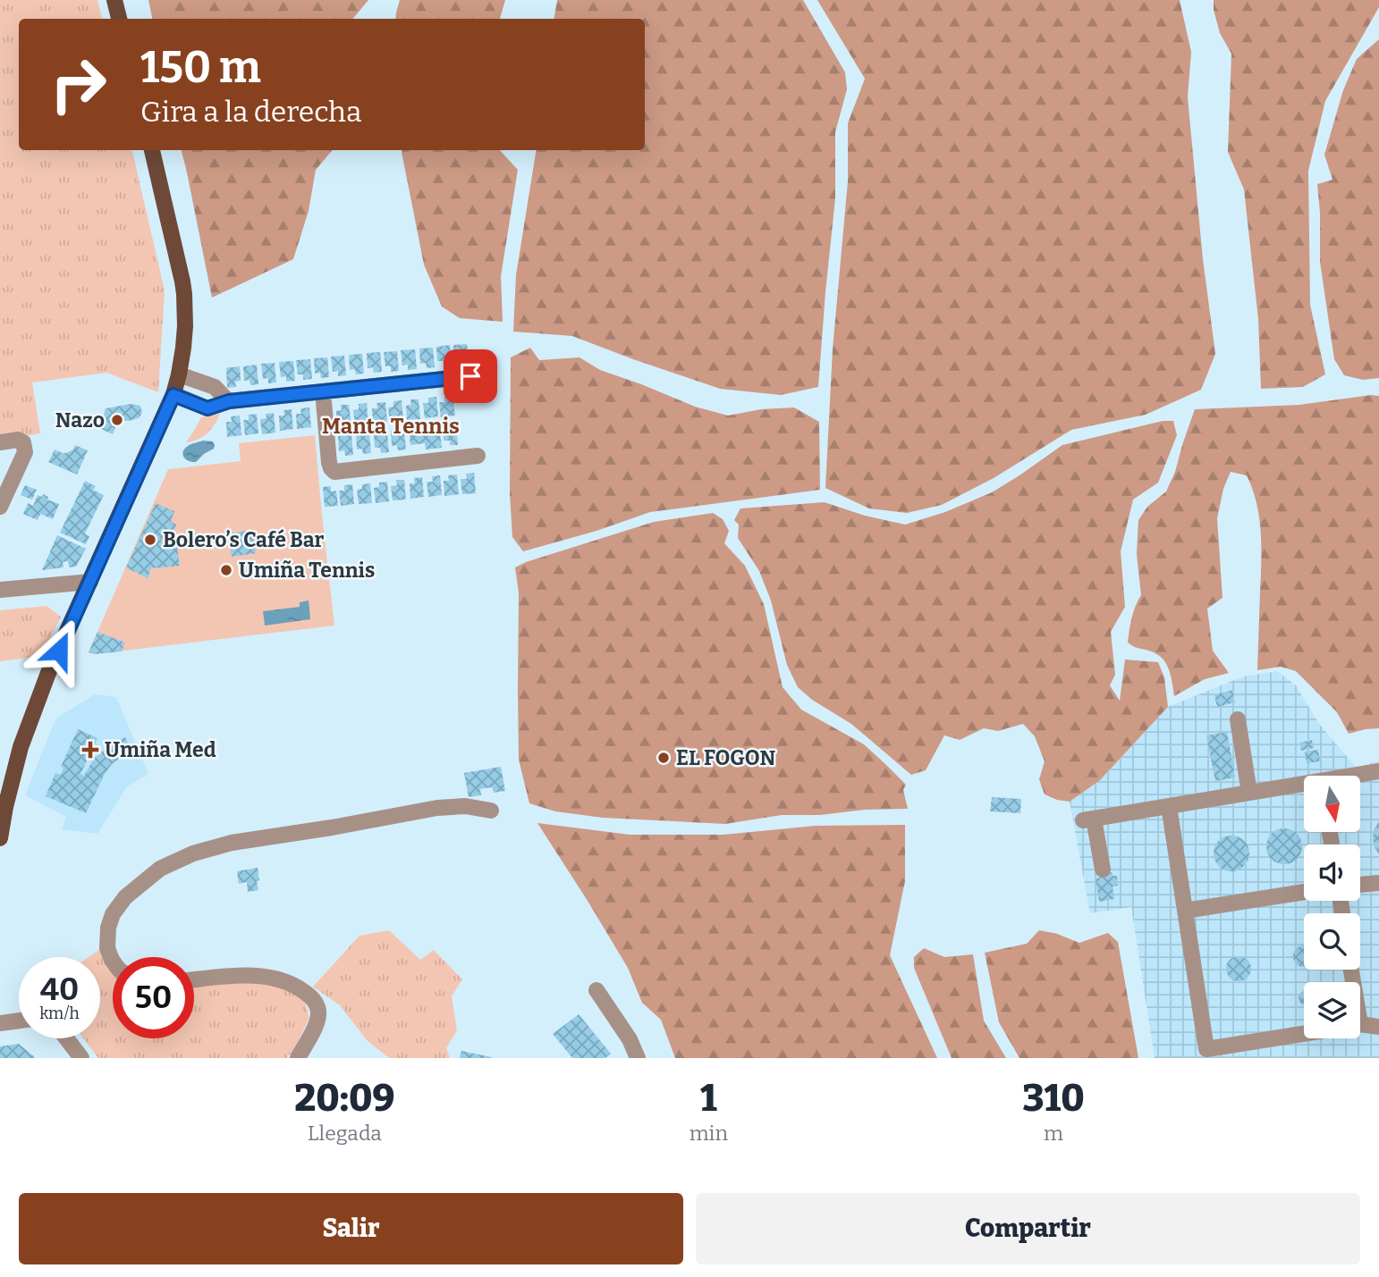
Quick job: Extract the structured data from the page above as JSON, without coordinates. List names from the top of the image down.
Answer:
{
  "districts": ["Manta Tennis"],
  "places": {
    "other": [
      "Nazo",
      "Bolero’s Café Bar",
      "Umiña Tennis",
      "EL FOGON"
    ],
    "health": ["Umiña Med"]
  },
  "north": "bottom",
  "page": {
    "turn": ["150 m", "Gira a la derecha"],
    "speed": "40 km/h",
    "limit": "50",
    "eta": [
      "20:09",
      "Llegada",
      "1",
      "min",
      "310",
      "m"
    ],
    "buttons": ["Salir", "Compartir"]
  }
}
